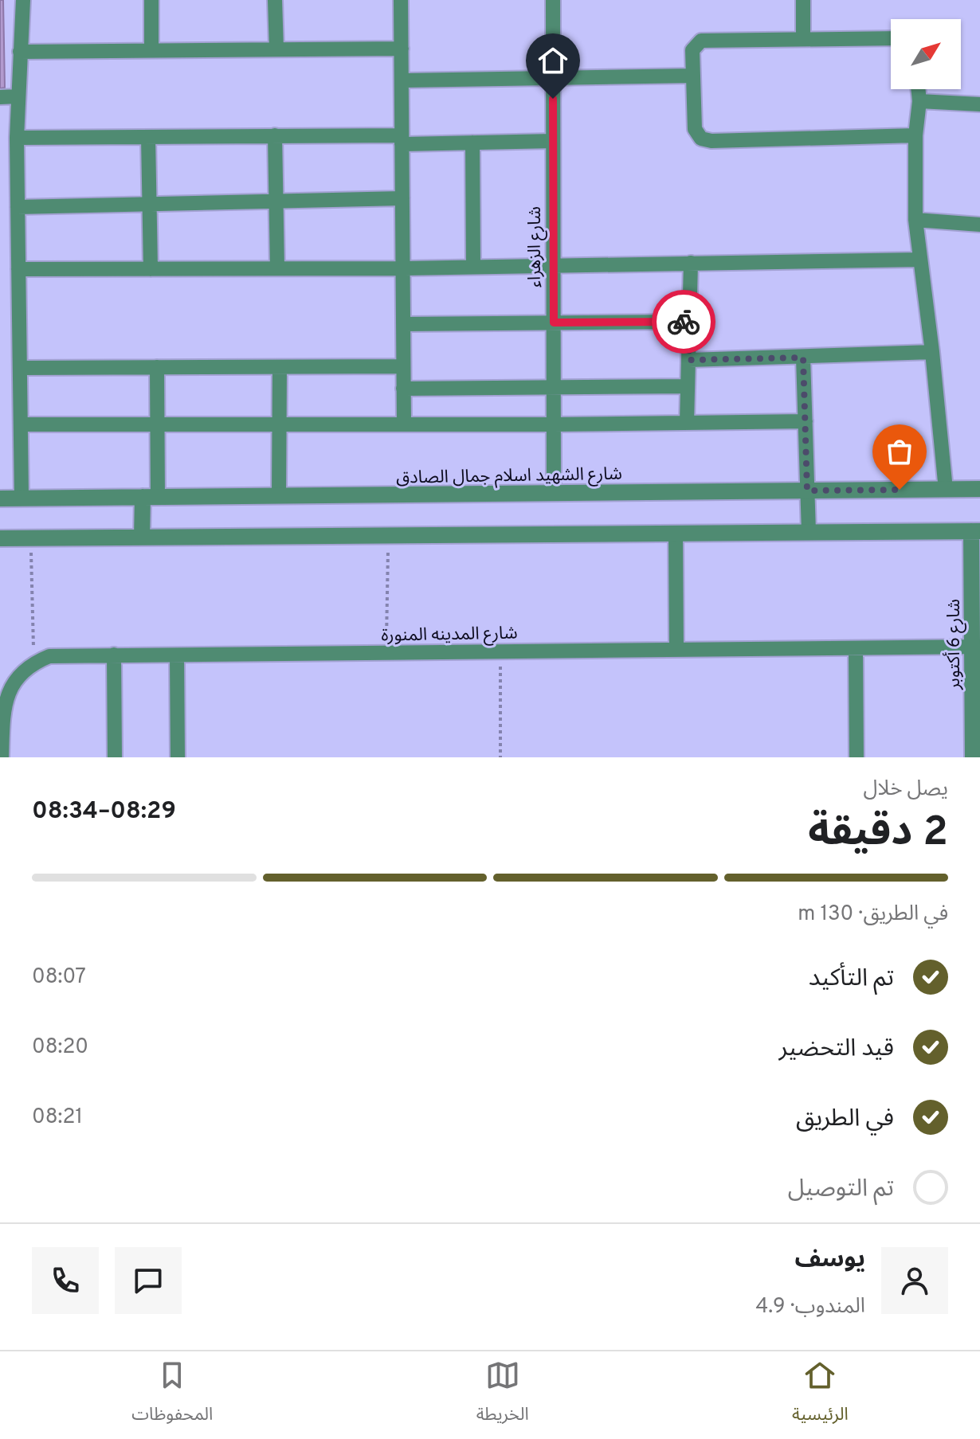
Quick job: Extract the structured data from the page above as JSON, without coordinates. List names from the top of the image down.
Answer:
{
  "streets": {
    "street": [
      "شارع الزهراء",
      "شارع الشهيد اسلام جمال الصادق",
      "شارع المدينه المنورة",
      "شارع 6 أكتوبر"
    ]
  },
  "crossings": [
    ["شارع الزهراء", "شارع الشهيد اسلام جمال الصادق"],
    ["شارع المدينه المنورة", "شارع 6 أكتوبر"]
  ],
  "north": "top right",
  "page": {
    "heading": ["2 دقيقة", "يصل خلال", "08:29–08:34"],
    "panel": ["يوسف", "المندوب · 4.9"],
    "bar": "في الطريق · 130 m",
    "list": [
      ["تم التأكيد", "08:07"],
      ["قيد التحضير", "08:20"],
      ["في الطريق", "08:21"],
      "تم التوصيل"
    ],
    "tabs": ["الرئيسية", "الخريطة", "المحفوظات"]
  }
}
